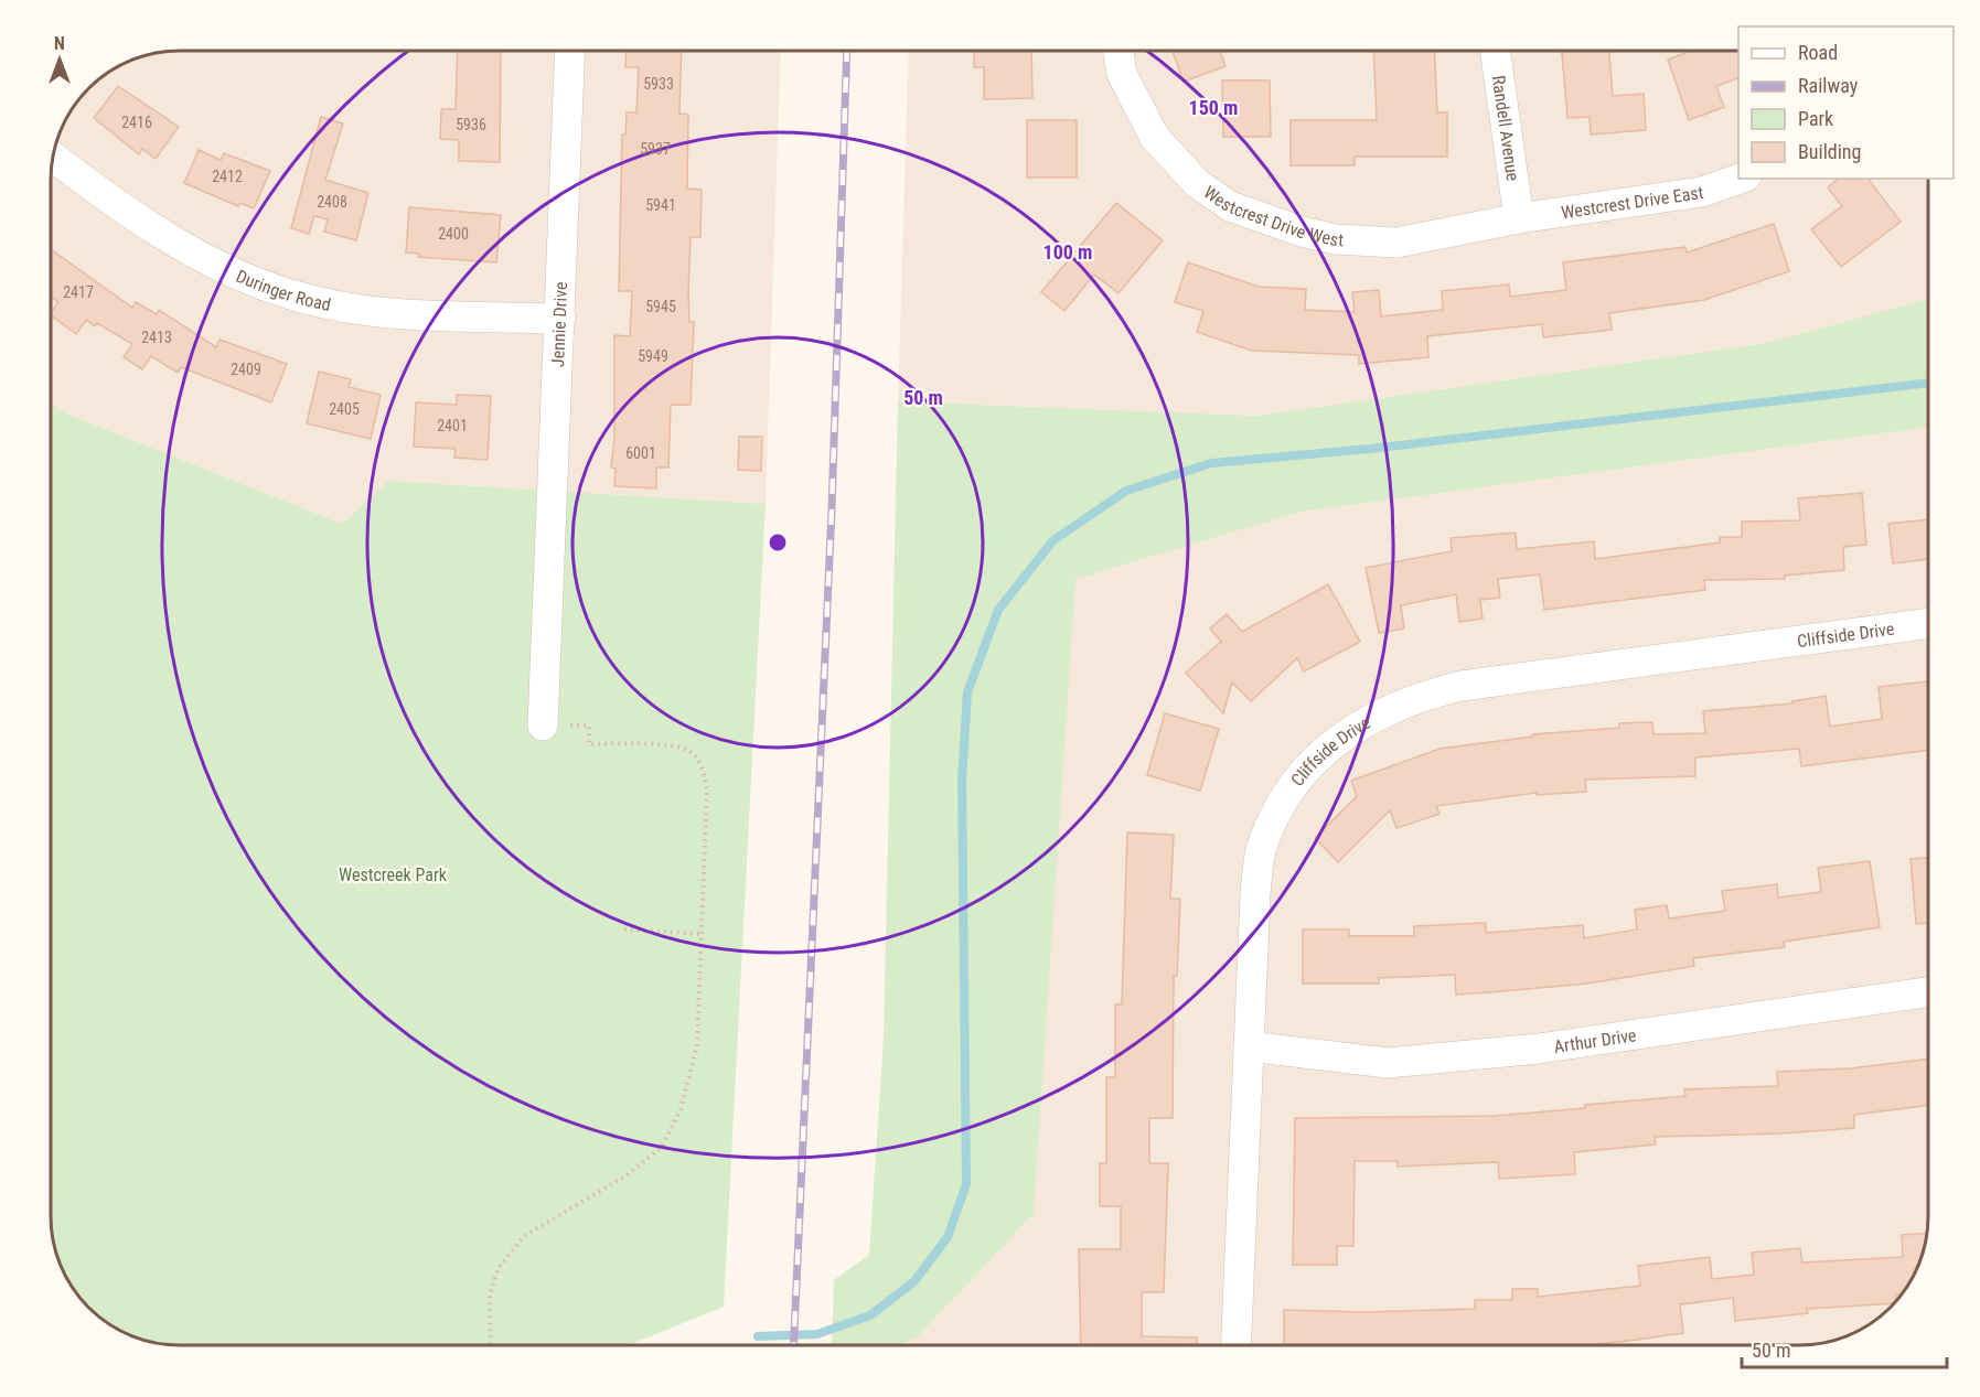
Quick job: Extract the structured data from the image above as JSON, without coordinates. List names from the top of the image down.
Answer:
{
  "streets": {
    "street": [
      "Randell Avenue",
      "Westcrest Drive East",
      "Westcrest Drive West",
      "Duringer Road",
      "Jennie Drive",
      "Cliffside Drive",
      "Arthur Drive"
    ]
  },
  "crossings": [
    ["Randell Avenue", "Westcrest Drive East"],
    ["Randell Avenue", "Westcrest Drive West"],
    ["Westcrest Drive East", "Westcrest Drive West"],
    ["Duringer Road", "Jennie Drive"],
    ["Cliffside Drive", "Arthur Drive"]
  ],
  "parks": ["Westcreek Park"],
  "house_numbers": [
    "5933",
    "2416",
    "5936",
    "5937",
    "2412",
    "2408",
    "5941",
    "2400",
    "2417",
    "5945",
    "2413",
    "5949",
    "2409",
    "2405",
    "2401",
    "6001"
  ],
  "legend": [
    "Road",
    "Railway",
    "Park",
    "Building"
  ],
  "scale_bar": "50 m",
  "north": "top",
  "rings": ["150 m", "100 m", "50 m"]
}
